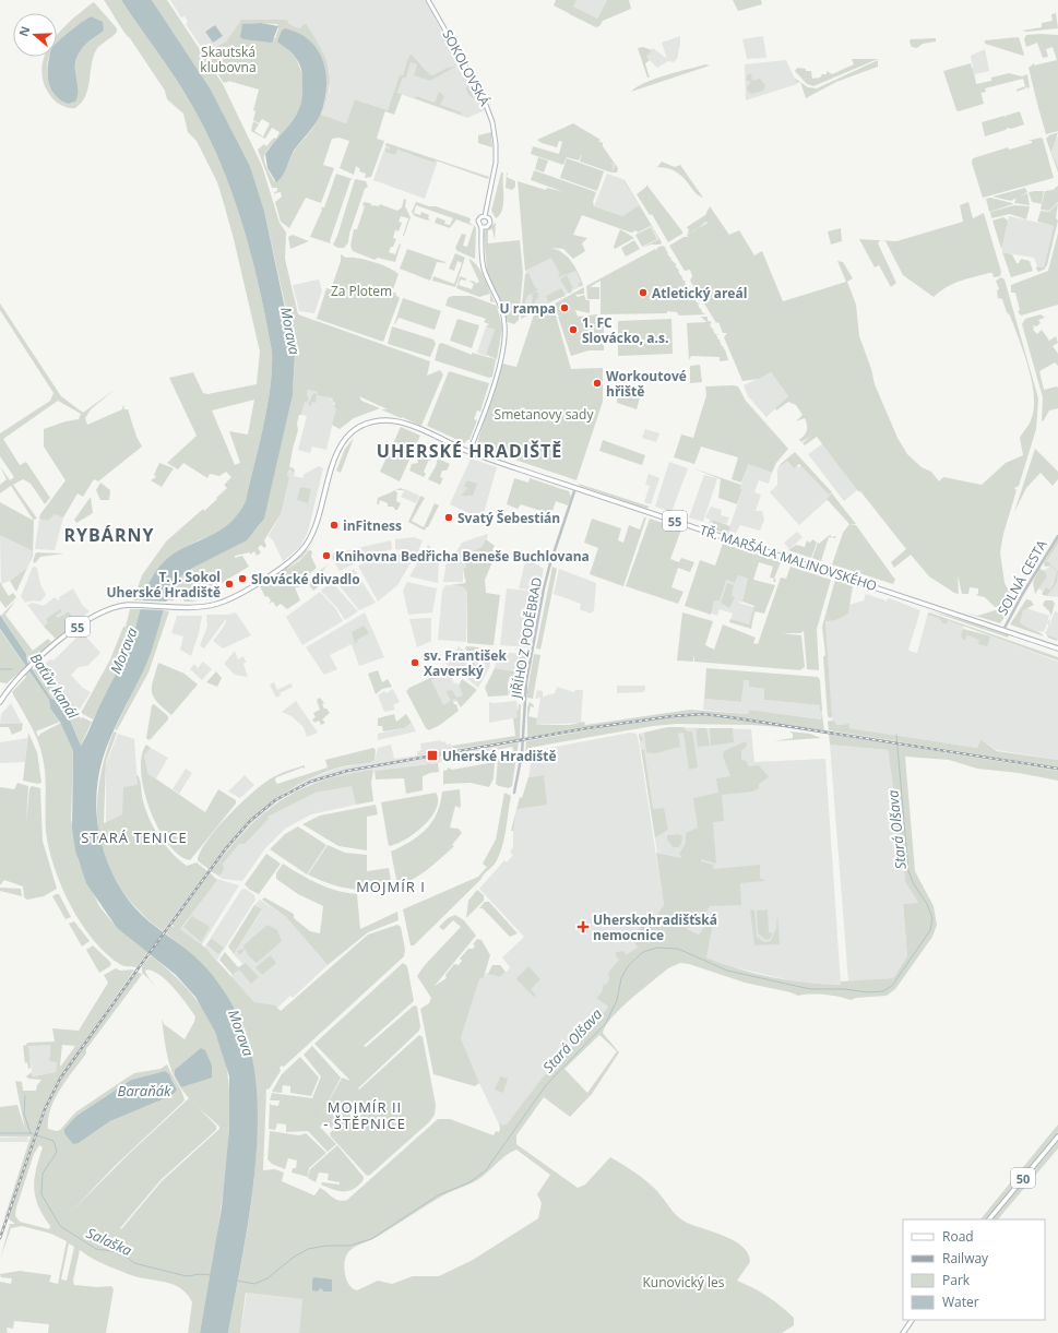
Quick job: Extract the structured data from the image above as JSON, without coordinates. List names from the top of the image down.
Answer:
{
  "streets": {
    "main road": [
      "SOKOLOVSKÁ",
      "55",
      "TŘ. MARŠÁLA MALINOVSKÉHO",
      "50"
    ],
    "street": ["SOLNÁ CESTA", "JIŘÍHO Z PODĚBRAD"]
  },
  "crossings": [
    ["SOKOLOVSKÁ", "55"],
    ["SOKOLOVSKÁ", "TŘ. MARŠÁLA MALINOVSKÉHO"],
    ["55", "TŘ. MARŠÁLA MALINOVSKÉHO"],
    ["TŘ. MARŠÁLA MALINOVSKÉHO", "SOLNÁ CESTA"],
    ["TŘ. MARŠÁLA MALINOVSKÉHO", "JIŘÍHO Z PODĚBRAD"]
  ],
  "districts": [
    "UHERSKÉ HRADIŠTĚ",
    "RYBÁRNY",
    "STARÁ TENICE",
    "MOJMÍR I",
    "MOJMÍR II - ŠTĚPNICE"
  ],
  "water": [
    "Morava",
    "Baťův kanál",
    "Stará Olšava",
    "Baraňák",
    "Salaška"
  ],
  "parks": [
    "Skautská klubovna",
    "Za Plotem",
    "Smetanovy sady",
    "Kunovický les"
  ],
  "places": {
    "other": [
      "Atletický areál",
      "U rampa",
      "1. FC Slovácko, a.s.",
      "Workoutové hřiště",
      "Svatý Šebestián",
      "inFitness",
      "Knihovna Bedřicha Beneše Buchlovana",
      "Slovácké divadlo",
      "T. J. Sokol Uherské Hradiště",
      "sv. František Xaverský"
    ],
    "transit": ["Uherské Hradiště"],
    "health": ["Uherskohradišťská nemocnice"]
  },
  "legend": [
    "Road",
    "Railway",
    "Park",
    "Water"
  ],
  "north": "left"
}
